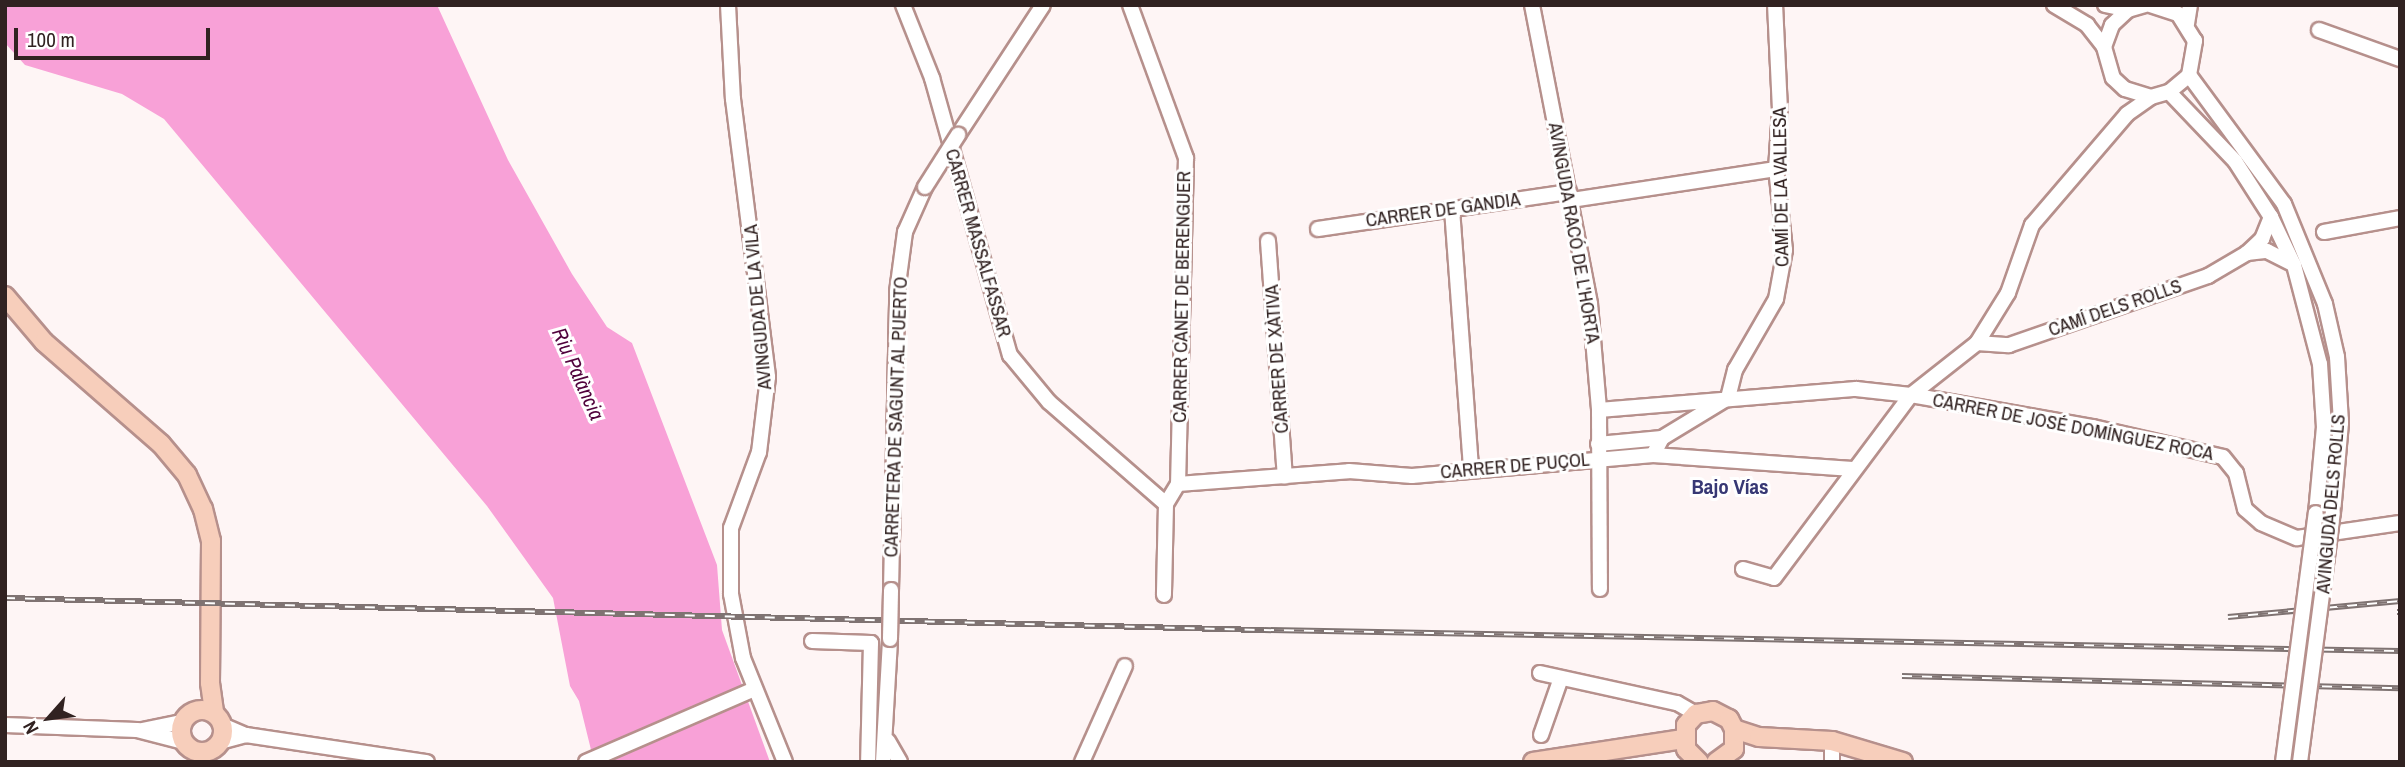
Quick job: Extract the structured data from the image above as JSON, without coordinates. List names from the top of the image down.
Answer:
{
  "streets": {
    "street": [
      "CAMÍ DE LA VALLESA",
      "CARRER DE GANDIA",
      "AVINGUDA RACÓ DE L'HORTA",
      "CARRER MASSALFASSAR",
      "CARRER CANET DE BERENGUER",
      "AVINGUDA DE LA VILA",
      "CAMÍ DELS ROLLS",
      "CARRER DE XÀTIVA",
      "CARRETERA DE SAGUNT AL PUERTO",
      "CARRER DE JOSÉ DOMÍNGUEZ ROCA",
      "CARRER DE PUÇOL",
      "AVINGUDA DELS ROLLS"
    ]
  },
  "crossings": [
    ["CAMÍ DE LA VALLESA", "CARRER DE GANDIA"],
    ["CARRER DE GANDIA", "AVINGUDA RACÓ DE L'HORTA"],
    ["AVINGUDA RACÓ DE L'HORTA", "CARRER DE PUÇOL"],
    ["CARRER MASSALFASSAR", "CARRER CANET DE BERENGUER"],
    ["CARRER CANET DE BERENGUER", "CARRER DE PUÇOL"],
    ["CARRER DE XÀTIVA", "CARRER DE PUÇOL"]
  ],
  "districts": ["Bajo Vías"],
  "water": ["Riu Palància"],
  "scale_bar": "100 m",
  "north": "bottom left"
}
